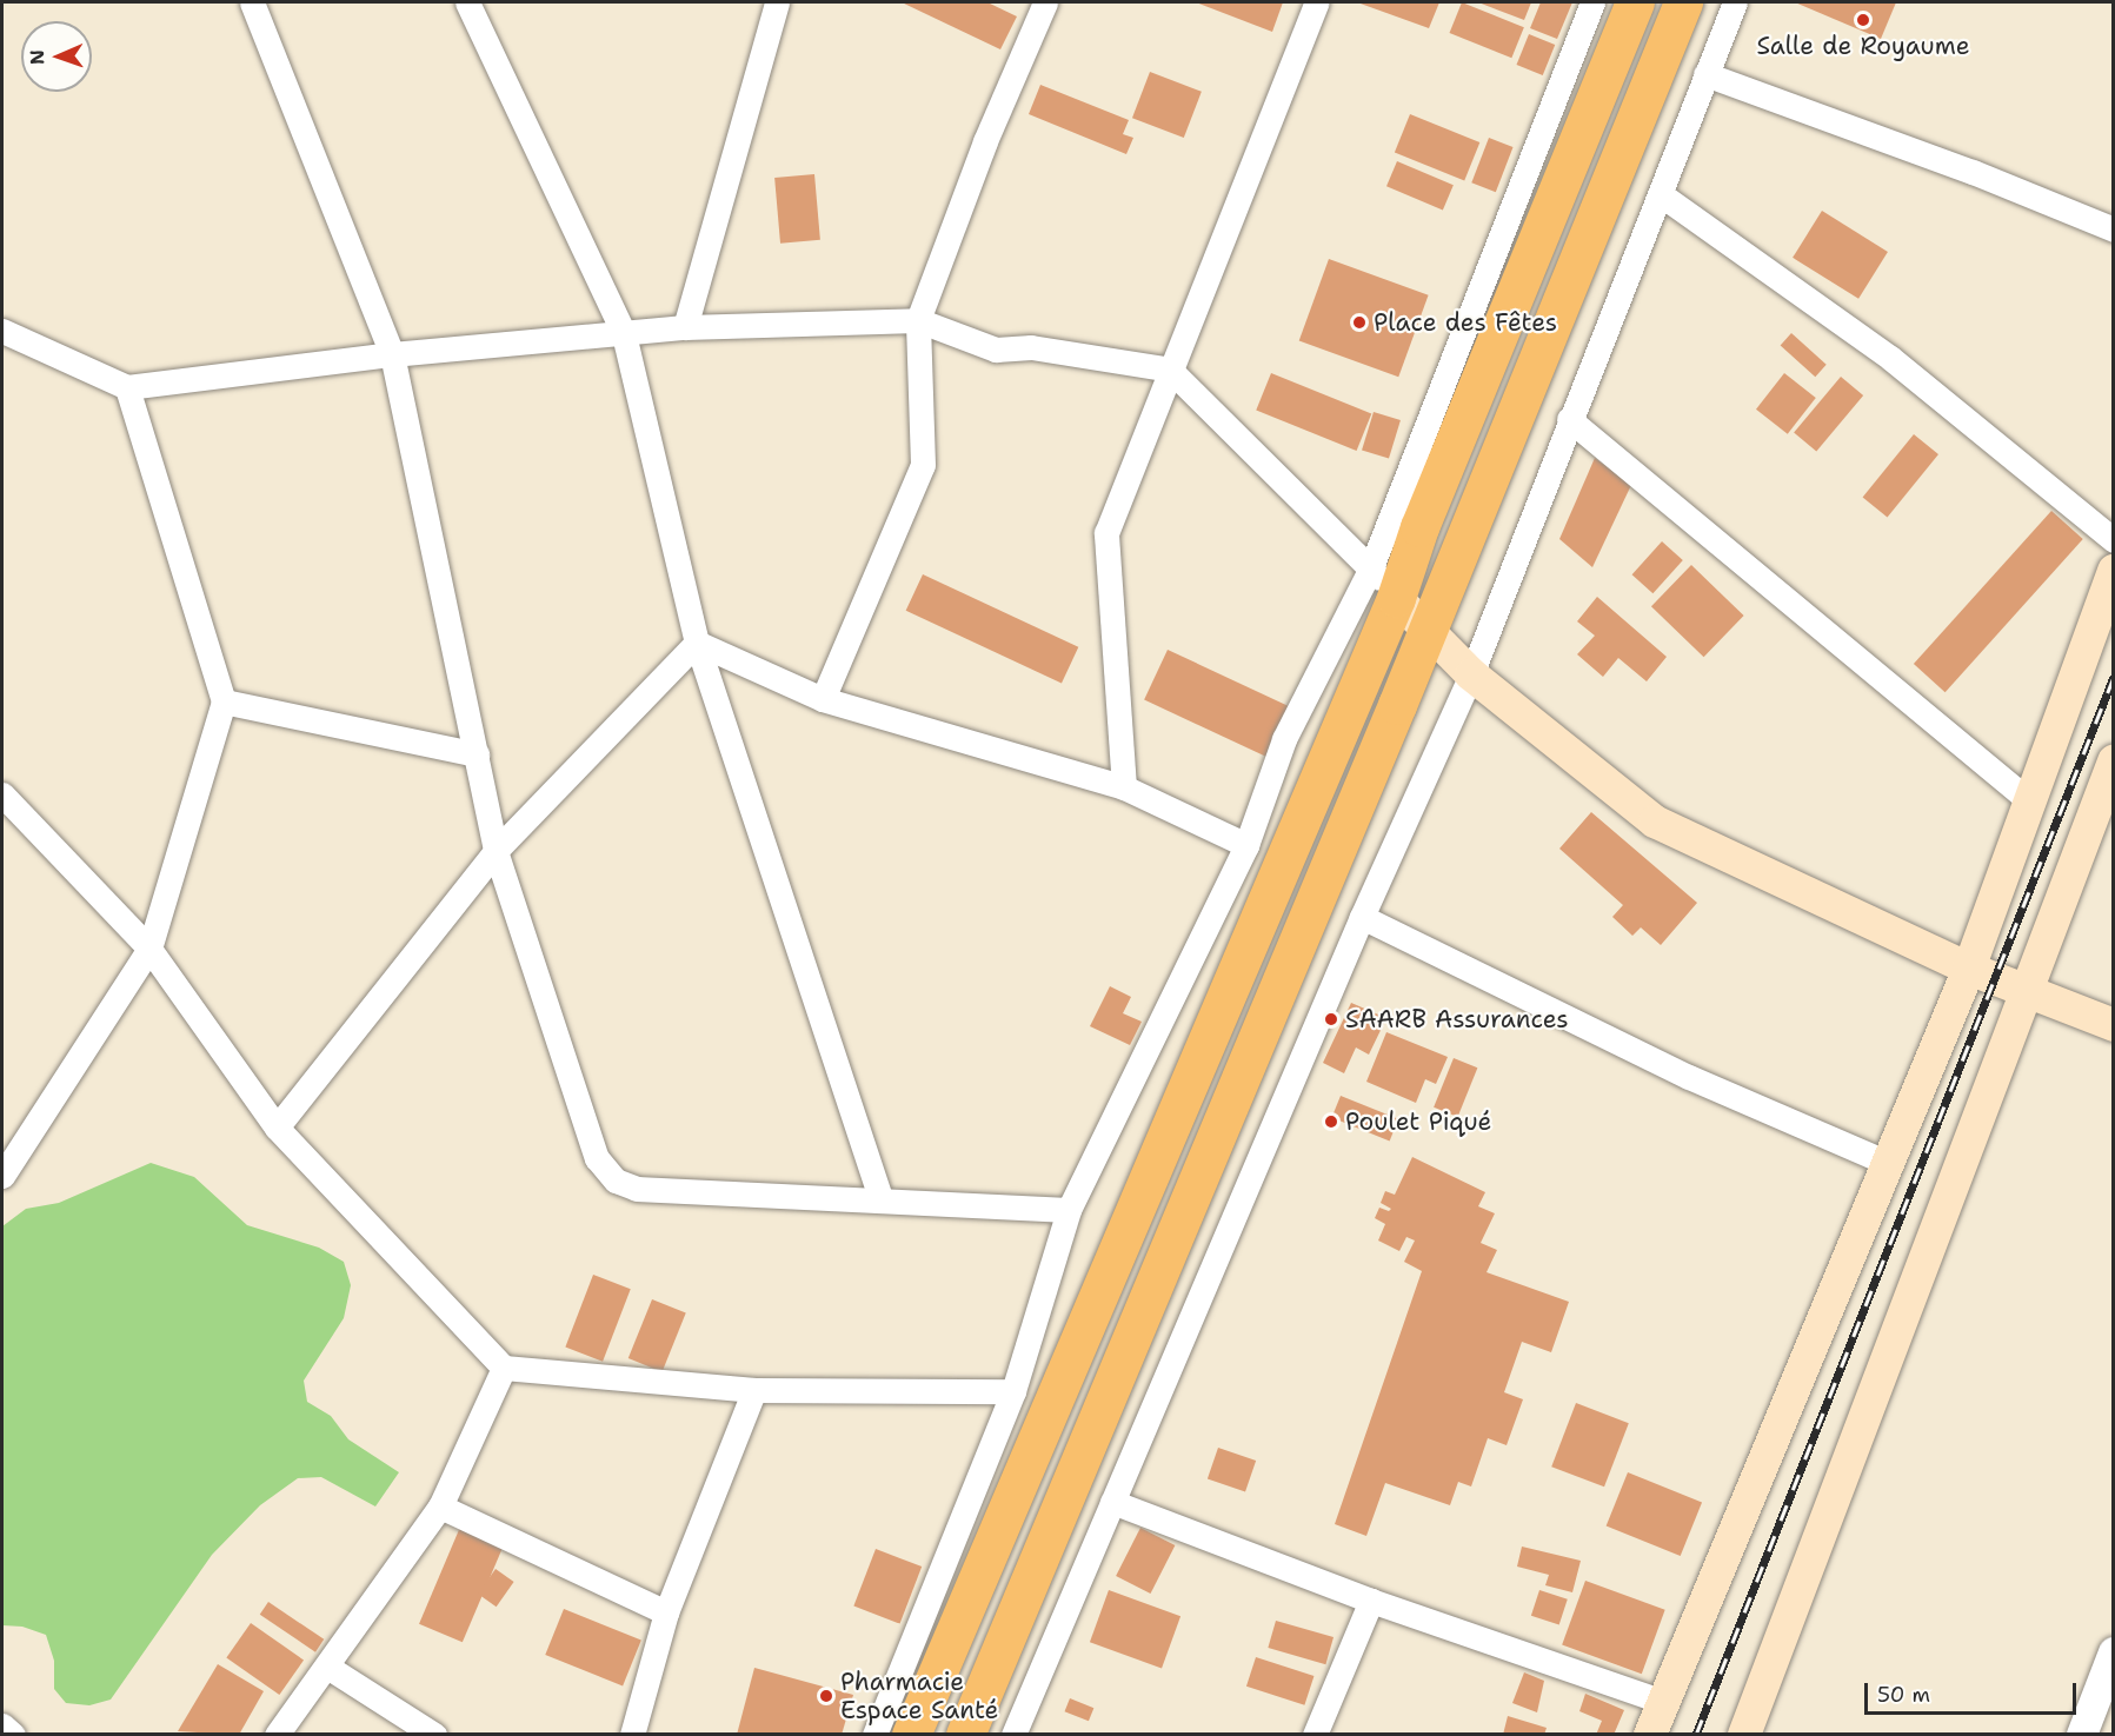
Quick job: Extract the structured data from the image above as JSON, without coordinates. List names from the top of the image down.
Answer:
{
  "places": [
    "Salle de Royaume",
    "Place des Fêtes",
    "SAARB Assurances",
    "Poulet Piqué",
    "Pharmacie Espace Santé"
  ],
  "scale_bar": "50 m",
  "north": "left"
}
